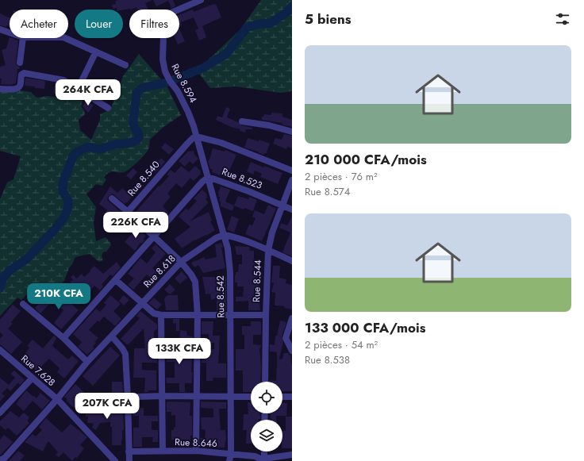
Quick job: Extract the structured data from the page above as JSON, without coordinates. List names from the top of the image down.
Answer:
{
  "streets": {
    "street": [
      "Rue 8.594",
      "Rue 8.540",
      "Rue 8.523",
      "Rue 8.618",
      "Rue 8.544",
      "Rue 8.542",
      "Rue 7.628",
      "Rue 8.646"
    ]
  },
  "crossings": [
    ["Rue 8.594", "Rue 8.540"],
    ["Rue 8.523", "Rue 8.544"],
    ["Rue 8.618", "Rue 8.542"],
    ["Rue 8.618", "Rue 7.628"],
    ["Rue 8.542", "Rue 8.646"]
  ],
  "page": {
    "heading": "5 biens",
    "chip": ["Acheter", "Louer", "Filtres"],
    "list": [
      {
        "name": "210 000 CFA/mois",
        "note": "2 pièces · 76 m² · Rue 8.574"
      },
      {
        "name": "133 000 CFA/mois",
        "note": "2 pièces · 54 m² · Rue 8.538"
      }
    ],
    "price": [
      "264K CFA",
      "226K CFA",
      "210K CFA",
      "133K CFA",
      "207K CFA"
    ]
  }
}
